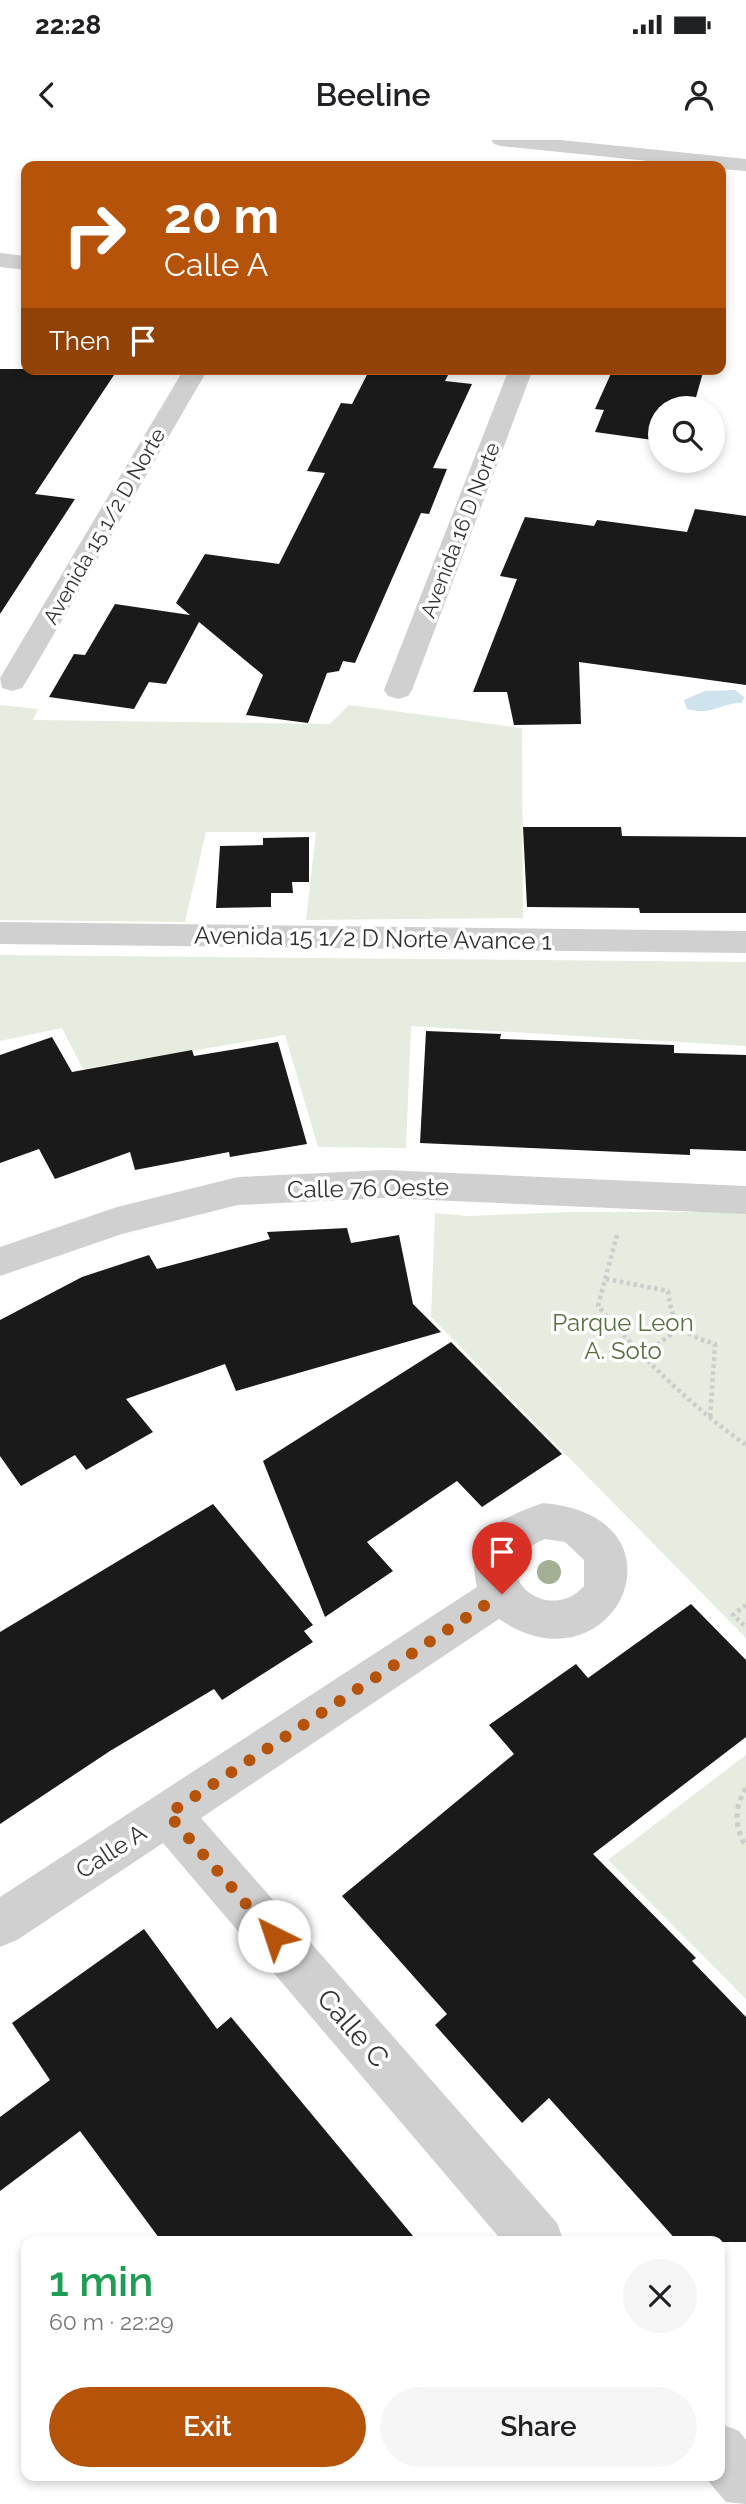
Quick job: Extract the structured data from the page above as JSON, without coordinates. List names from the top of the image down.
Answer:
{
  "streets": {
    "street": [
      "Avenida 15 1/2 D Norte",
      "Avenida 16 D Norte",
      "Avenida 15 1/2 D Norte Avance 1",
      "Calle 76 Oeste",
      "Calle A",
      "Calle C"
    ]
  },
  "crossings": [
    ["Calle A", "Calle C"]
  ],
  "parks": ["Parque Leon A. Soto"],
  "page": {
    "status": "22:28",
    "header": "Beeline",
    "turn": ["20 m", "Calle A"],
    "then": "Then",
    "heading": ["1 min", "60 m · 22:29"],
    "buttons": ["Exit", "Share"]
  }
}
